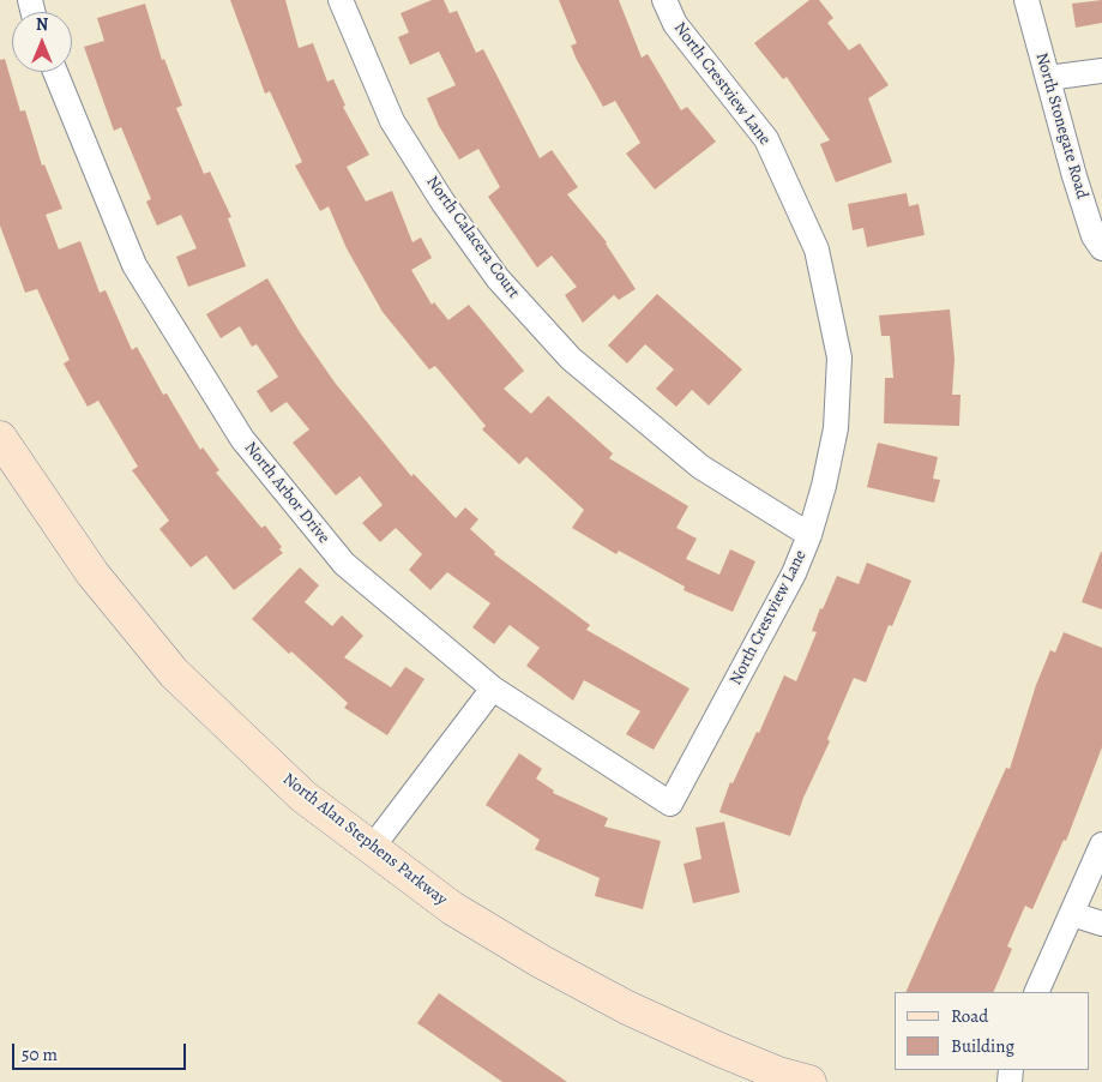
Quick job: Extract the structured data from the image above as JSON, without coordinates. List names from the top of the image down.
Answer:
{
  "streets": {
    "street": [
      "North Crestview Lane",
      "North Stonegate Road",
      "North Calacera Court",
      "North Arbor Drive",
      "North Alan Stephens Parkway"
    ]
  },
  "crossings": [
    ["North Crestview Lane", "North Calacera Court"],
    ["North Crestview Lane", "North Arbor Drive"]
  ],
  "legend": ["Road", "Building"],
  "scale_bar": "50 m",
  "north": "top"
}
